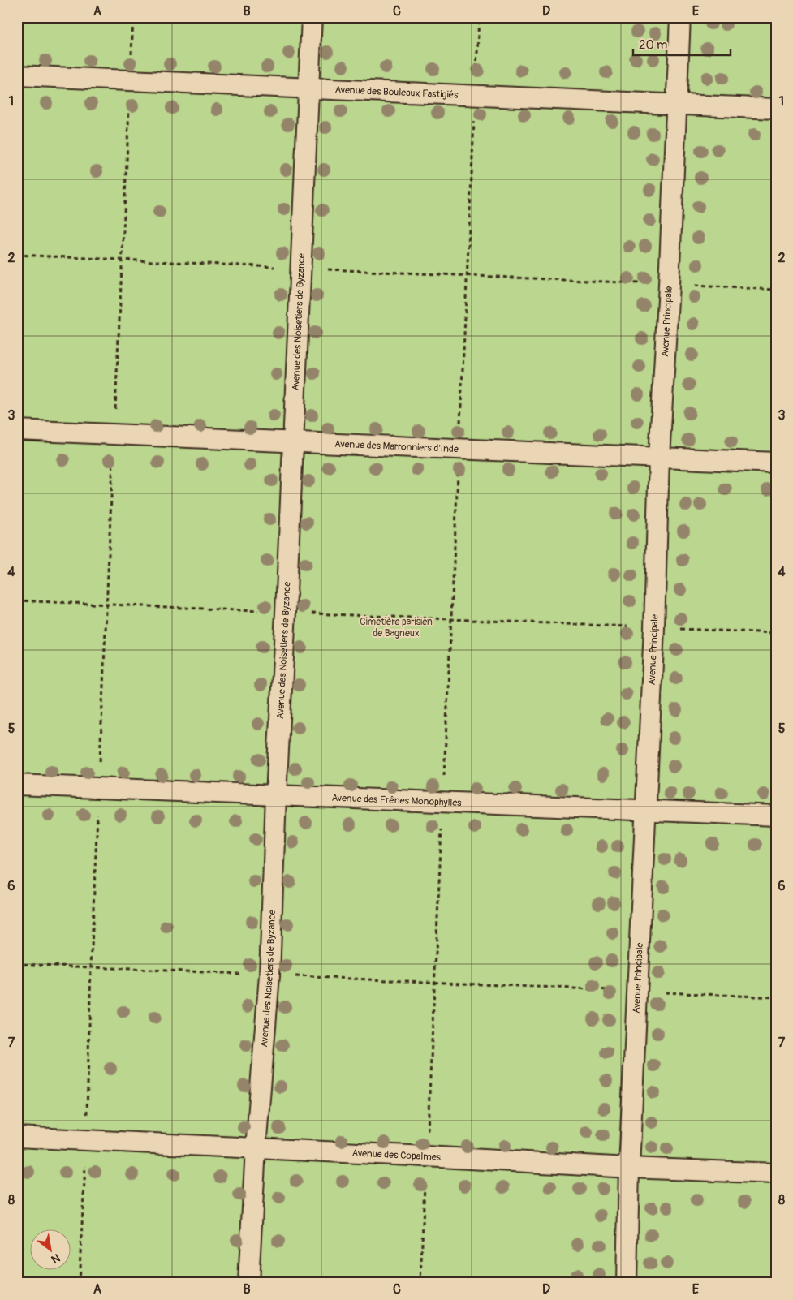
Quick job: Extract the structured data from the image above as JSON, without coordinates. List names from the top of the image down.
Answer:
{
  "streets": {
    "lane": [
      "Avenue des Bouleaux Fastigiés",
      "Avenue Principale",
      "Avenue des Noisetiers de Byzance",
      "Avenue des Marronniers d'Inde",
      "Avenue des Frênes Monophylles",
      "Avenue des Copalmes"
    ]
  },
  "crossings": [
    ["Avenue des Bouleaux Fastigiés", "Avenue Principale"],
    ["Avenue des Bouleaux Fastigiés", "Avenue des Noisetiers de Byzance"],
    ["Avenue Principale", "Avenue des Marronniers d'Inde"],
    ["Avenue Principale", "Avenue des Frênes Monophylles"],
    ["Avenue Principale", "Avenue des Copalmes"],
    ["Avenue des Noisetiers de Byzance", "Avenue des Marronniers d'Inde"],
    ["Avenue des Noisetiers de Byzance", "Avenue des Frênes Monophylles"],
    ["Avenue des Noisetiers de Byzance", "Avenue des Copalmes"]
  ],
  "parks": ["Cimetière parisien de Bagneux"],
  "scale_bar": "20 m",
  "north": "bottom right",
  "grid": {
    "columns": [
      "A",
      "B",
      "C",
      "D",
      "E"
    ],
    "rows": [
      "1",
      "2",
      "3",
      "4",
      "5",
      "6",
      "7",
      "8"
    ]
  }
}
